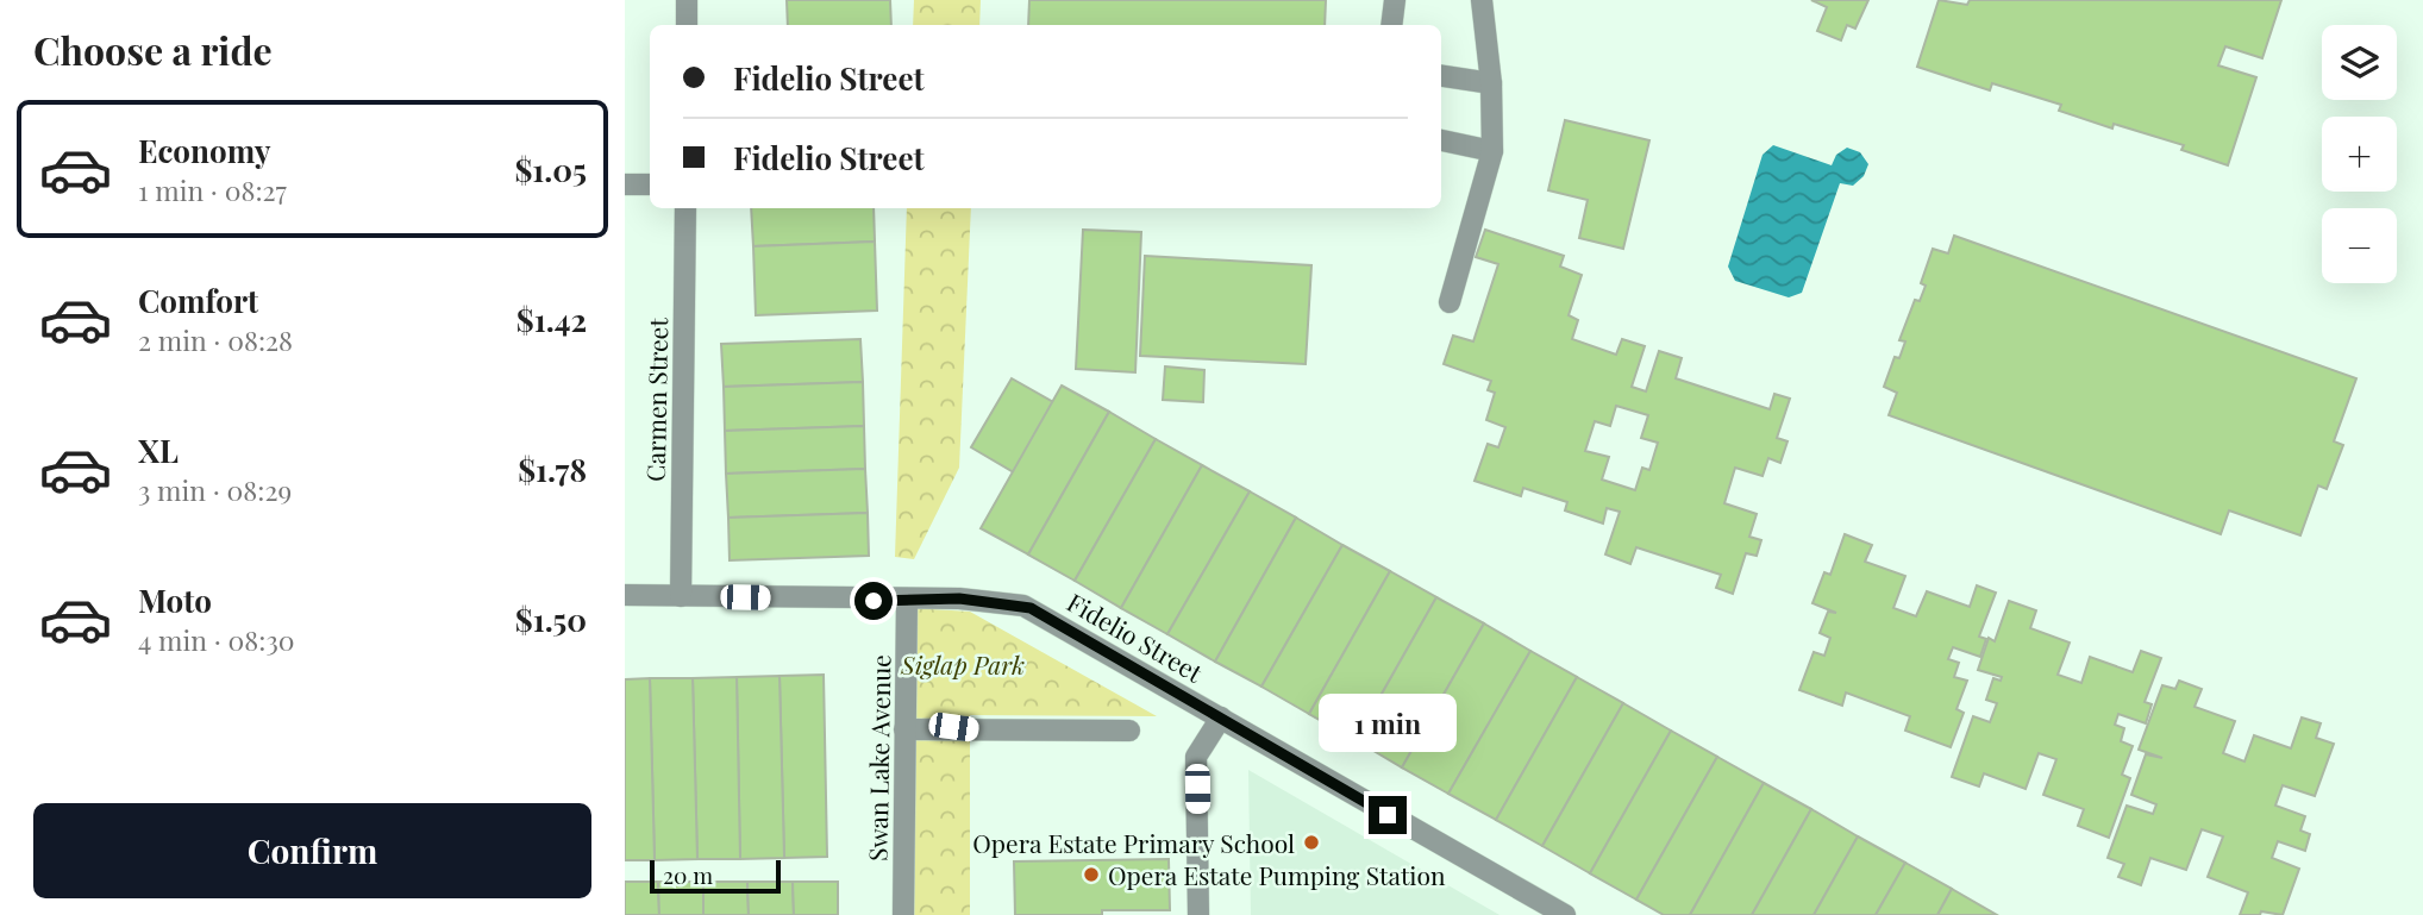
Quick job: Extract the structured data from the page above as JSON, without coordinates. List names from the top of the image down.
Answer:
{
  "streets": {
    "street": ["Carmen Street", "Fidelio Street", "Swan Lake Avenue"]
  },
  "crossings": [
    ["Carmen Street", "Fidelio Street"],
    ["Fidelio Street", "Swan Lake Avenue"]
  ],
  "parks": ["Siglap Park"],
  "places": ["Opera Estate Primary School", "Opera Estate Pumping Station"],
  "scale_bar": "20 m",
  "page": {
    "heading": "Choose a ride",
    "map_buttons": ["+", "−"],
    "banner": ["Fidelio Street", "Fidelio Street"],
    "list": [
      {
        "name": "Economy",
        "note": "1 min · 08:27",
        "value": "$1.05"
      },
      {
        "name": "Comfort",
        "note": "2 min · 08:28",
        "value": "$1.42"
      },
      {
        "name": "XL",
        "note": "3 min · 08:29",
        "value": "$1.78"
      },
      {
        "name": "Moto",
        "note": "4 min · 08:30",
        "value": "$1.50"
      }
    ],
    "bubble": "1 min",
    "buttons": "Confirm",
    "scale": "20 m"
  }
}
